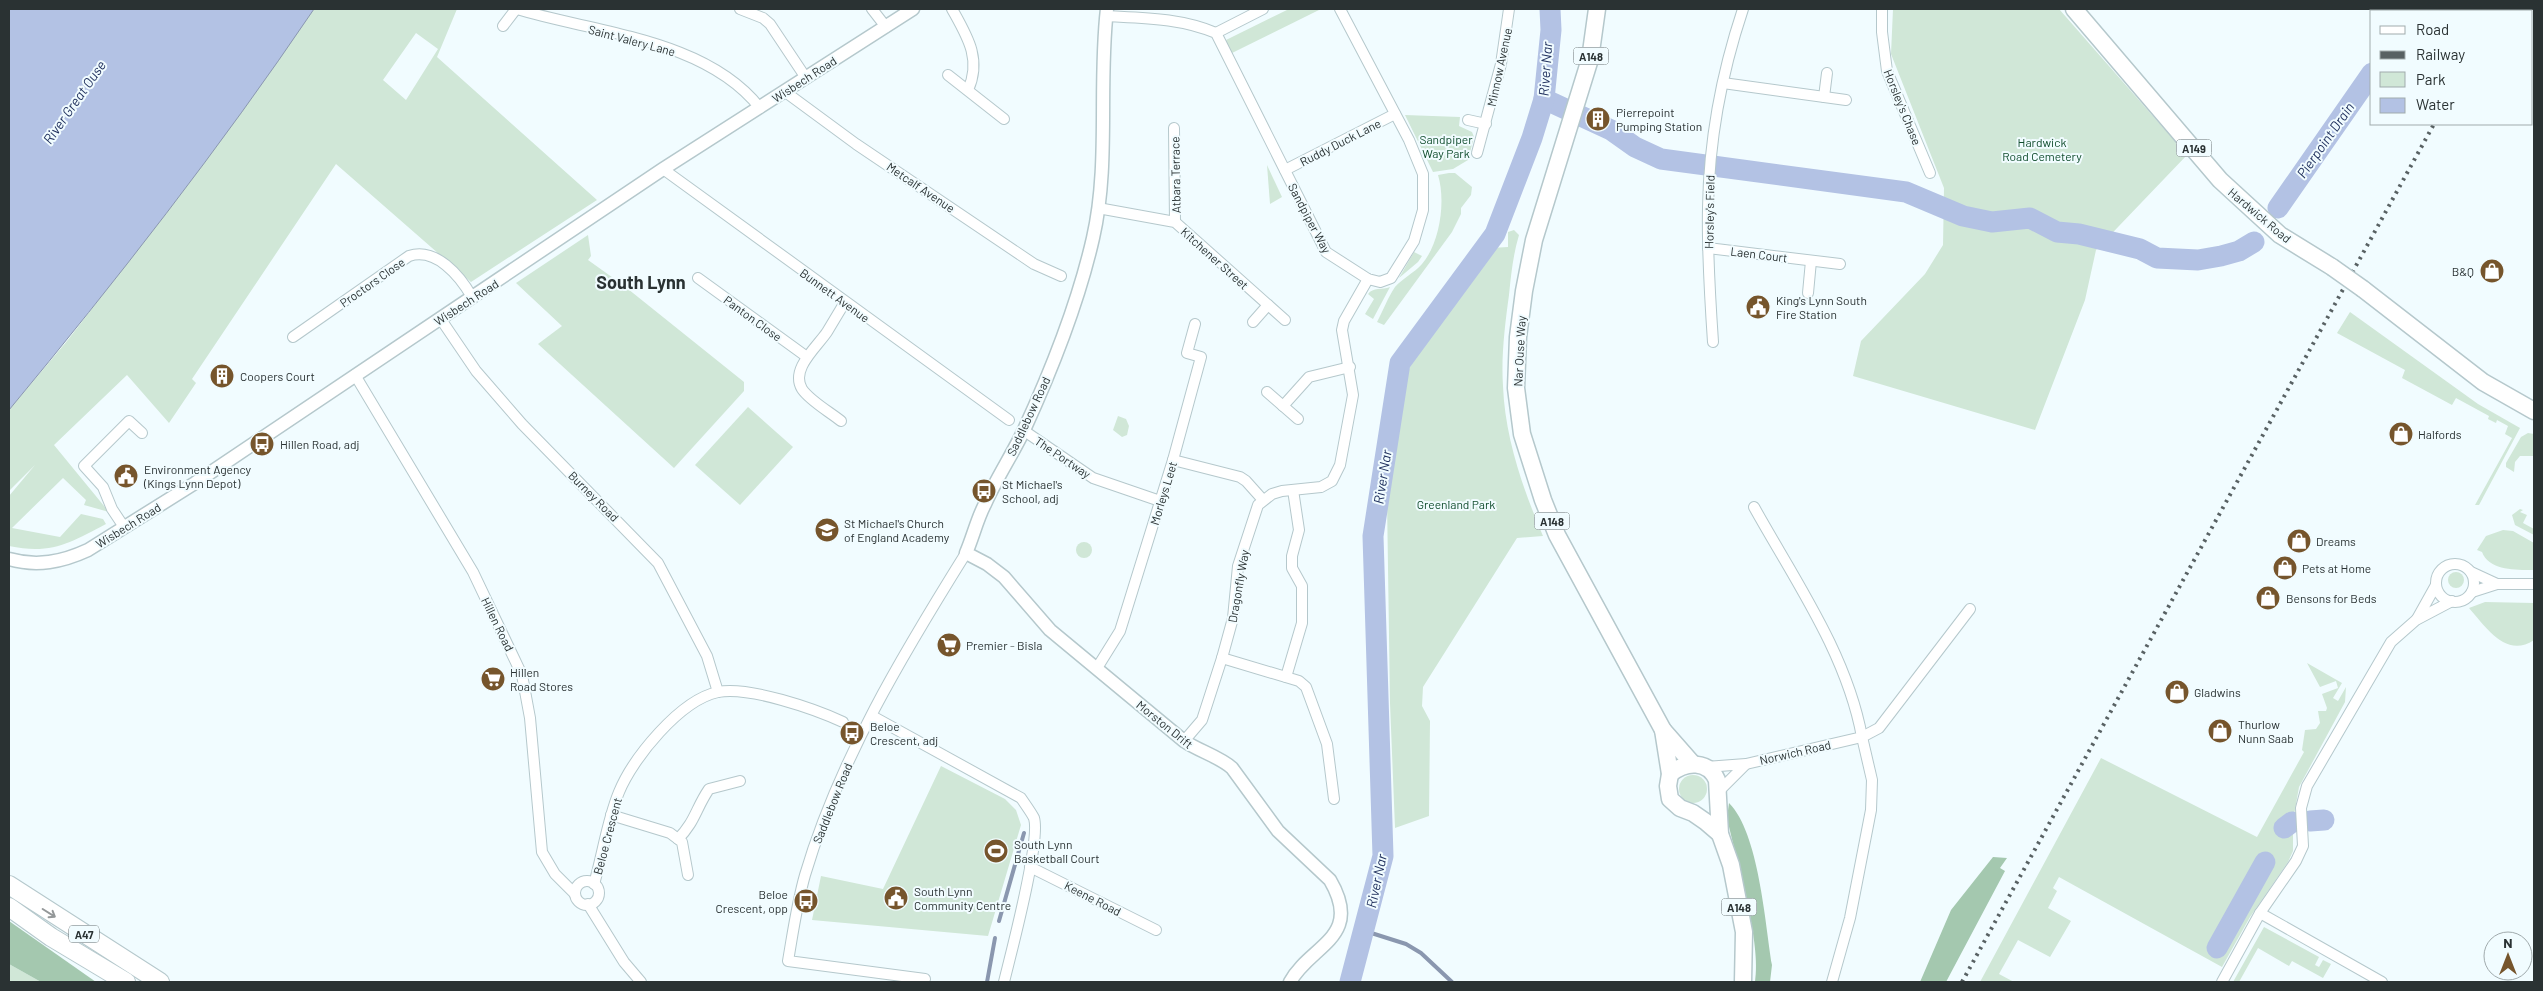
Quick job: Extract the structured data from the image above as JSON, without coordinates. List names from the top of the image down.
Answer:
{
  "streets": {
    "highway": ["A47"],
    "main road": [
      "A148",
      "A149",
      "Hardwick Road",
      "Nar Ouse Way"
    ],
    "street": [
      "Saint Valery Lane",
      "Minnow Avenue",
      "Wisbech Road",
      "Horsley's Chase",
      "Ruddy Duck Lane",
      "Atbara Terrace",
      "Metcalf Avenue",
      "Horsley's Field",
      "Sandpiper Way",
      "Laen Court",
      "Kitchener Street",
      "Proctors Close",
      "Bunnett Avenue",
      "Panton Close",
      "Saddlebow Road",
      "The Portway",
      "Morleys Leet",
      "Burney Road",
      "Dragonfly Way",
      "Hillen Road",
      "Morston Drift",
      "Norwich Road",
      "Beloe Crescent",
      "Keene Road"
    ]
  },
  "crossings": [
    ["Saint Valery Lane", "Wisbech Road"],
    ["Wisbech Road", "Metcalf Avenue"],
    ["Wisbech Road", "Proctors Close"],
    ["Wisbech Road", "Bunnett Avenue"],
    ["Wisbech Road", "Burney Road"],
    ["Wisbech Road", "Hillen Road"],
    ["Ruddy Duck Lane", "Sandpiper Way"],
    ["Atbara Terrace", "Kitchener Street"],
    ["Horsley's Field", "Laen Court"],
    ["Kitchener Street", "Saddlebow Road"],
    ["Nar Ouse Way", "Norwich Road"],
    ["Saddlebow Road", "The Portway"],
    ["Saddlebow Road", "Morston Drift"],
    ["The Portway", "Morleys Leet"],
    ["Morleys Leet", "Morston Drift"],
    ["Burney Road", "Beloe Crescent"],
    ["Dragonfly Way", "Morston Drift"],
    ["Hillen Road", "Beloe Crescent"]
  ],
  "districts": ["South Lynn"],
  "water": ["River Nar", "River Great Ouse", "Pierpoint Drain"],
  "parks": ["Sandpiper Way Park", "Hardwick Road Cemetery", "Greenland Park"],
  "places": {
    "building": ["Pierrepoint Pumping Station", "Coopers Court"],
    "shop": [
      "B&Q",
      "Halfords",
      "Dreams",
      "Pets at Home",
      "Bensons for Beds",
      "Gladwins",
      "Thurlow Nunn Saab"
    ],
    "public building": ["King's Lynn South Fire Station", "Environment Agency (Kings Lynn Depot)", "South Lynn Community Centre"],
    "bus stop": [
      "Hillen Road, adj",
      "St Michael's School, adj",
      "Beloe Crescent, adj",
      "Beloe Crescent, opp"
    ],
    "school or university": ["St Michael's Church of England Academy"],
    "supermarket": ["Premier - Bisla", "Hillen Road Stores"],
    "sports": ["South Lynn Basketball Court"]
  },
  "legend": [
    "Road",
    "Railway",
    "Park",
    "Water"
  ],
  "north": "top"
}
